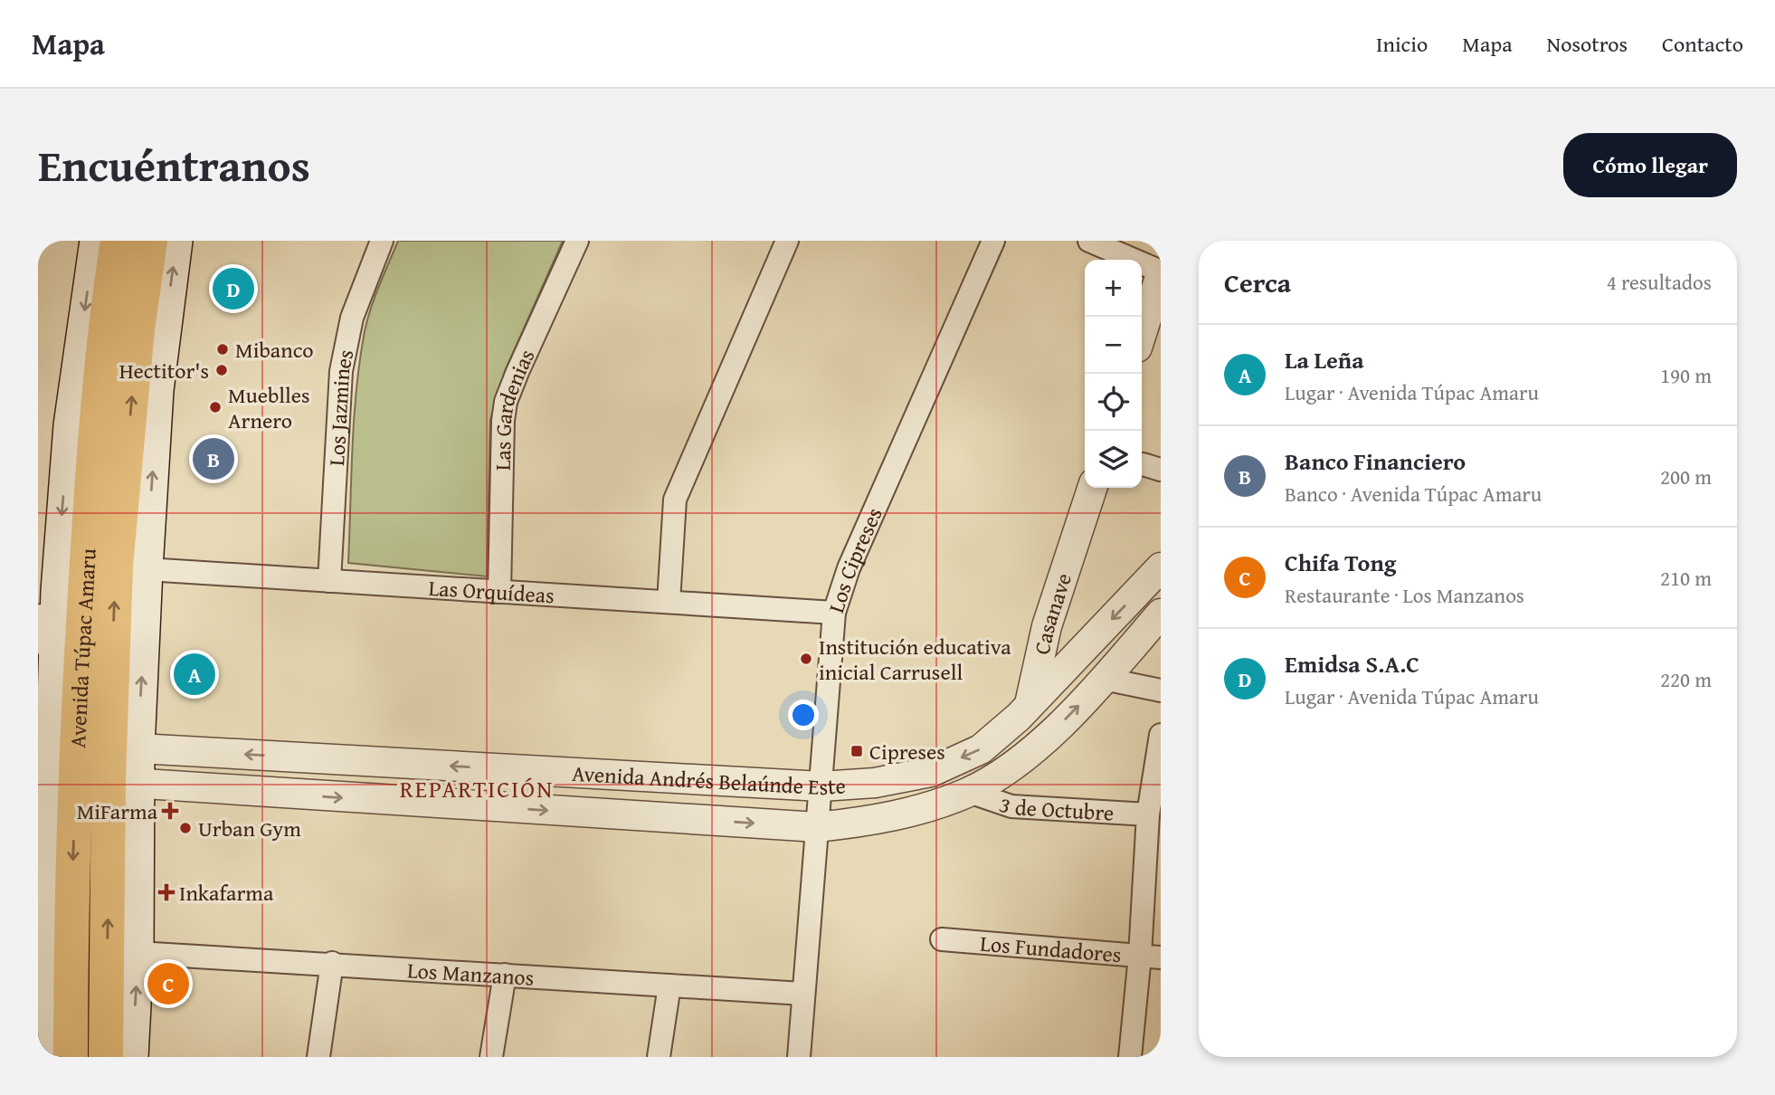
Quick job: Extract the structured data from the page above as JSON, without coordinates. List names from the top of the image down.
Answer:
{
  "streets": {
    "highway": ["Avenida Túpac Amaru"],
    "street": [
      "Los Jazmines",
      "Las Gardenias",
      "Los Cipreses",
      "Las Orquídeas",
      "Casanave",
      "Avenida Andrés Belaúnde Este",
      "3 de Octubre",
      "Los Fundadores",
      "Los Manzanos"
    ]
  },
  "crossings": [
    ["Los Jazmines", "Las Orquídeas"],
    ["Las Gardenias", "Las Orquídeas"],
    ["Los Cipreses", "Las Orquídeas"],
    ["Los Cipreses", "Avenida Andrés Belaúnde Este"],
    ["Los Cipreses", "Los Manzanos"],
    ["Las Orquídeas", "Avenida Túpac Amaru"],
    ["Casanave", "Avenida Andrés Belaúnde Este"],
    ["Avenida Túpac Amaru", "Avenida Andrés Belaúnde Este"],
    ["Avenida Túpac Amaru", "Los Manzanos"],
    ["Avenida Andrés Belaúnde Este", "3 de Octubre"]
  ],
  "districts": ["REPARTICIÓN"],
  "places": {
    "other": [
      "Mibanco",
      "Hectitor's",
      "Mueblles Arnero",
      "Institución educativa inicial Carrusell",
      "Urban Gym"
    ],
    "transit": ["Cipreses"],
    "health": ["MiFarma", "Inkafarma"]
  },
  "page": {
    "header": "Mapa",
    "nav": [
      "Inicio",
      "Mapa",
      "Nosotros",
      "Contacto"
    ],
    "title": "Encuéntranos",
    "buttons": "Cómo llegar",
    "heading": ["Cerca", "4 resultados"],
    "map_buttons": ["+", "−"],
    "pins": [
      "D",
      "B",
      "A",
      "C"
    ],
    "list": [
      {
        "mark": "A",
        "name": "La Leña",
        "note": "Lugar · Avenida Túpac Amaru",
        "value": "190 m"
      },
      {
        "mark": "B",
        "name": "Banco Financiero",
        "note": "Banco · Avenida Túpac Amaru",
        "value": "200 m"
      },
      {
        "mark": "C",
        "name": "Chifa Tong",
        "note": "Restaurante · Los Manzanos",
        "value": "210 m"
      },
      {
        "mark": "D",
        "name": "Emidsa S.A.C",
        "note": "Lugar · Avenida Túpac Amaru",
        "value": "220 m"
      }
    ]
  }
}
